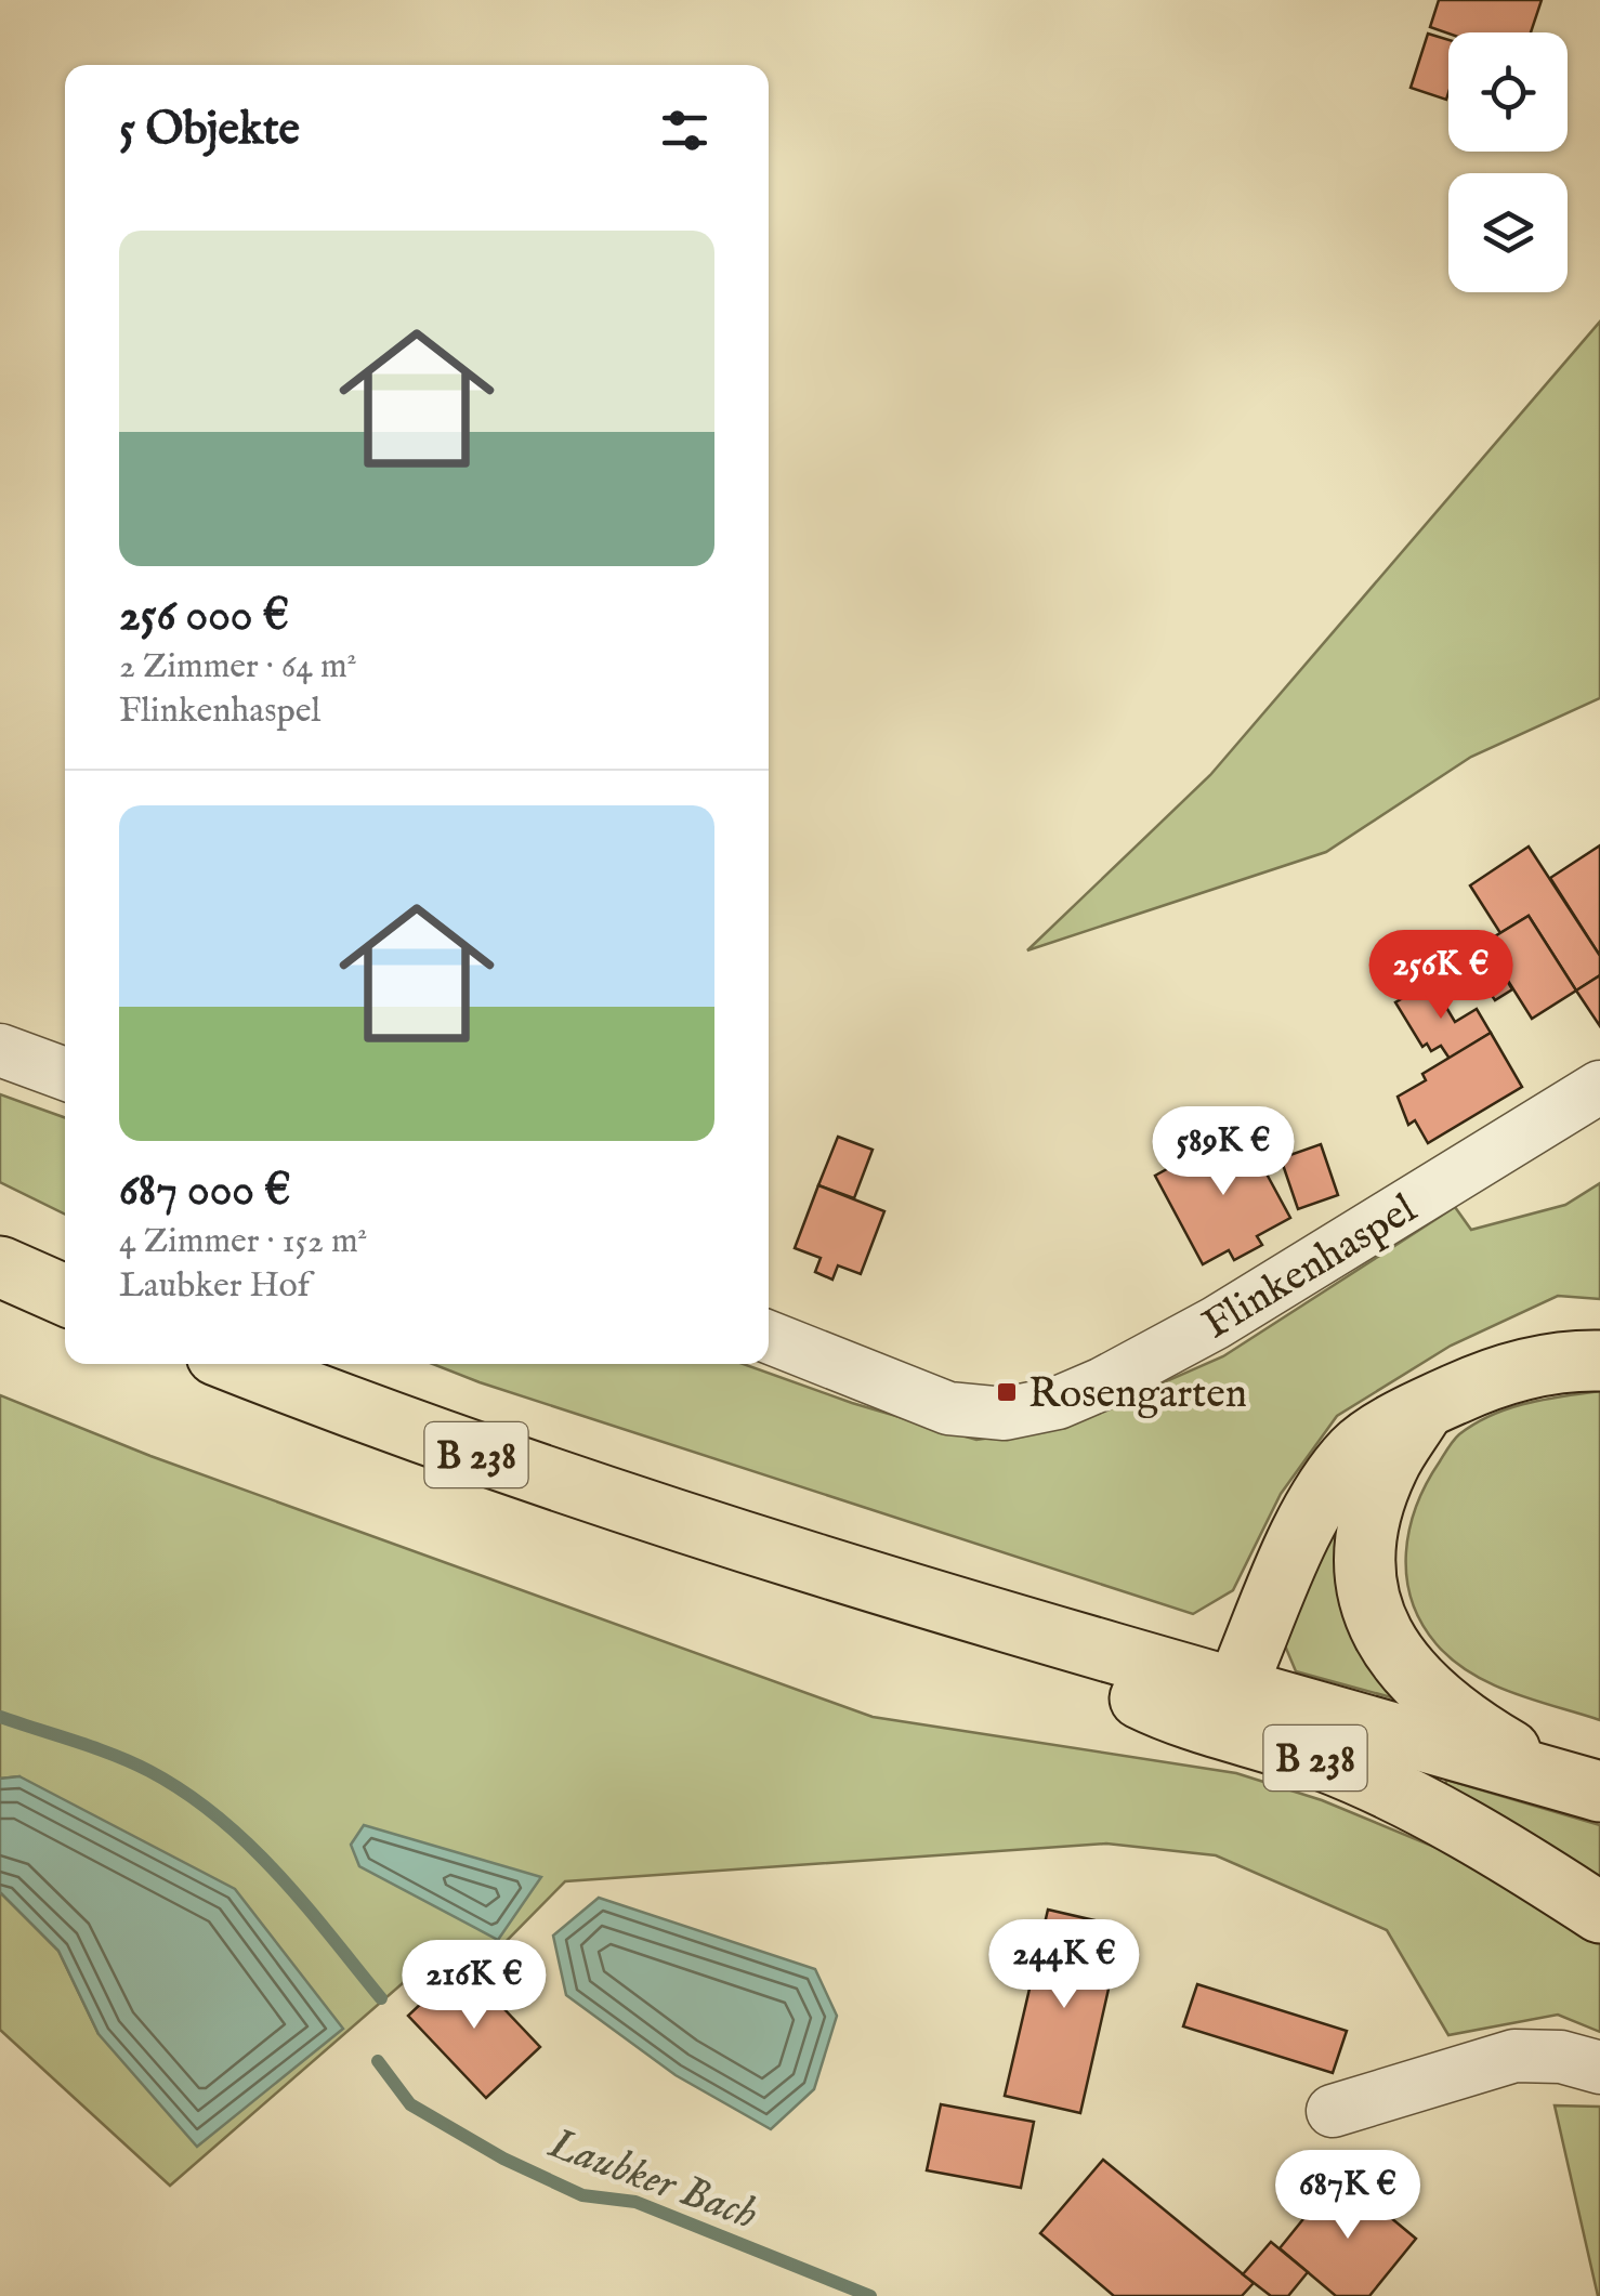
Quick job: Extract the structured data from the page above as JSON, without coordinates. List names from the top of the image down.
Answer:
{
  "streets": {
    "main road": ["B 238"],
    "street": ["Flinkenhaspel"]
  },
  "water": ["Laubker Bach"],
  "places": {
    "transit": ["Rosengarten"]
  },
  "page": {
    "heading": "5 Objekte",
    "list": [
      {
        "name": "256 000 €",
        "note": "2 Zimmer · 64 m² · Flinkenhaspel"
      },
      {
        "name": "687 000 €",
        "note": "4 Zimmer · 152 m² · Laubker Hof"
      }
    ],
    "price": [
      "256K €",
      "589K €",
      "244K €",
      "216K €",
      "687K €"
    ]
  }
}
